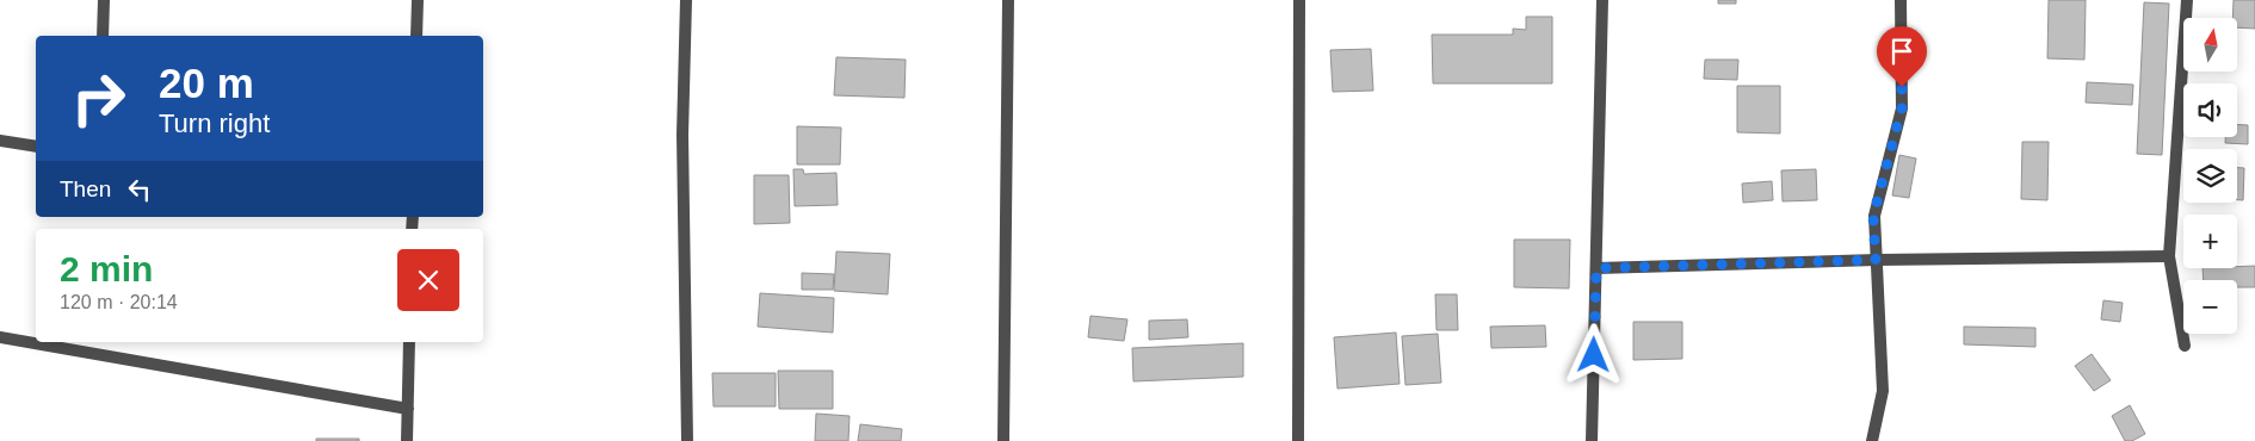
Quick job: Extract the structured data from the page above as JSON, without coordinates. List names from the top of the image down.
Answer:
{
  "north": "top",
  "page": {
    "map_buttons": ["+", "−"],
    "turn": ["20 m", "Turn right"],
    "then": "Then",
    "heading": ["2 min", "120 m · 20:14"]
  }
}
